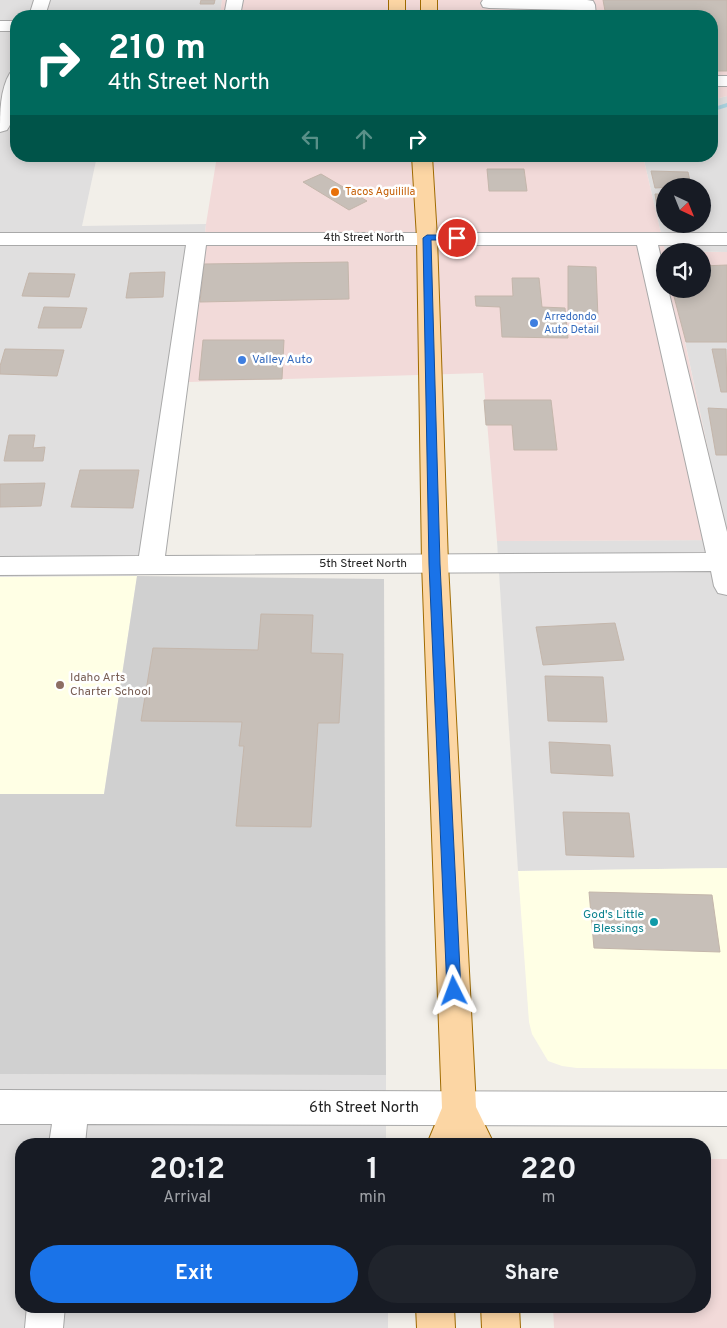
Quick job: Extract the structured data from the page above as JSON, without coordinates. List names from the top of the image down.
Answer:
{
  "streets": {
    "street": ["4th Street North", "5th Street North", "6th Street North"]
  },
  "places": [
    "Tacos Aguililla",
    "Arredondo Auto Detail",
    "Valley Auto",
    "Idaho Arts Charter School",
    "God's Little Blessings"
  ],
  "north": "bottom right",
  "page": {
    "turn": ["210 m", "4th Street North"],
    "eta": [
      "20:12",
      "Arrival",
      "1",
      "min",
      "220",
      "m"
    ],
    "buttons": ["Exit", "Share"]
  }
}
